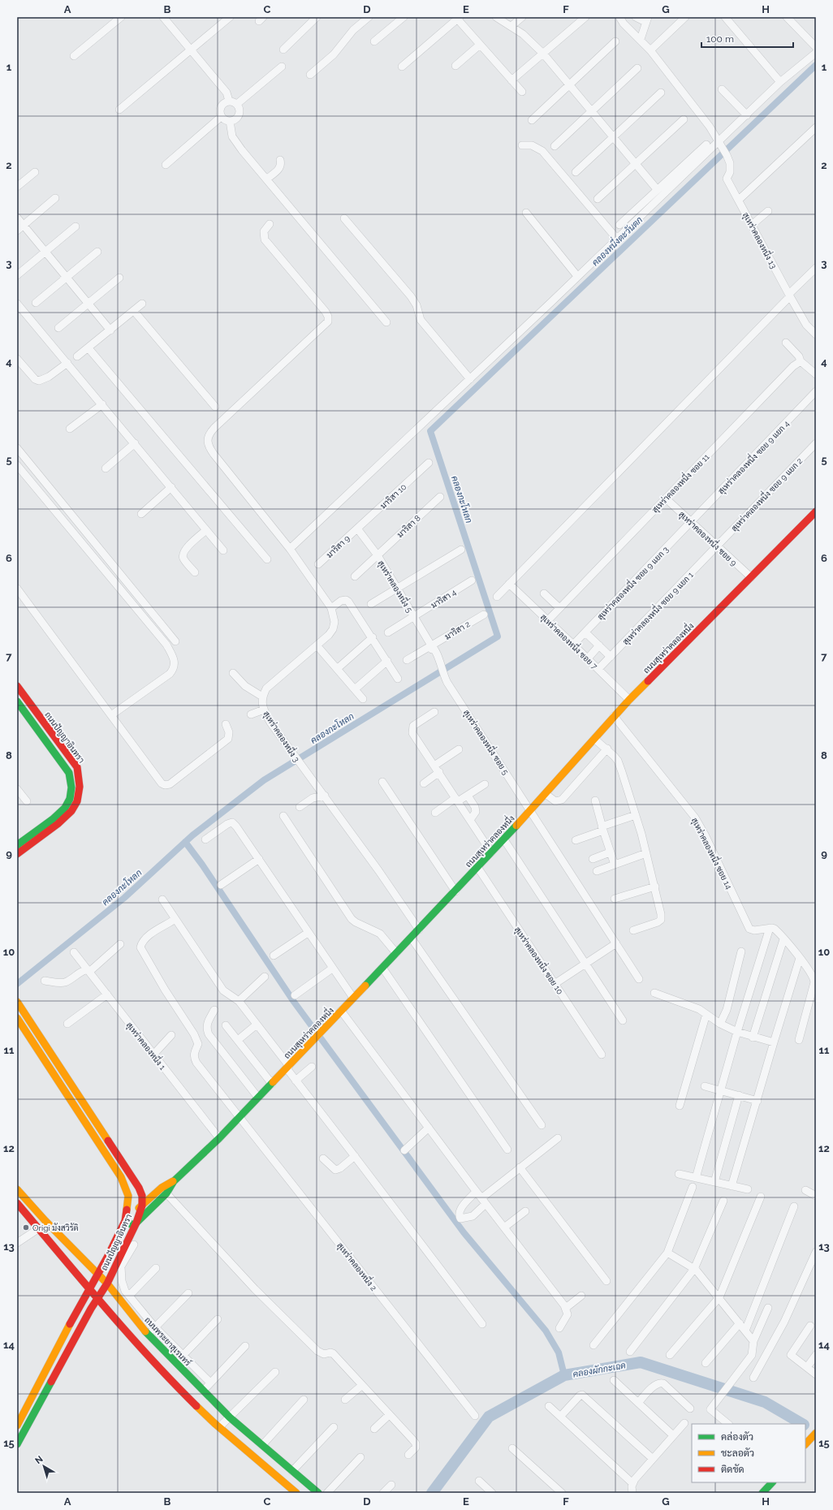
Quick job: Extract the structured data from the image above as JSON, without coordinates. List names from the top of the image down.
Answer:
{
  "streets": {
    "street": [
      "สุเหร่าคลองหนึ่ง 13",
      "สุเหร่าคลองหนึ่ง ซอย 9 แยก 4",
      "สุเหร่าคลองหนึ่ง ซอย 11",
      "สุเหร่าคลองหนึ่ง ซอย 9 แยก 2",
      "มาริสา 10",
      "มาริสา 8",
      "สุเหร่าคลองหนึ่ง ซอย 9",
      "มาริสา 9",
      "สุเหร่าคลองหนึ่ง ซอย 9 แยก 3",
      "สุเหร่าคลองหนึ่ง 5",
      "มาริสา 4",
      "สุเหร่าคลองหนึ่ง ซอย 9 แยก 1",
      "มาริสา 2",
      "สุเหร่าคลองหนึ่ง ซอย 7",
      "ถนนสุเหร่าคลองหนึ่ง",
      "สุเหร่าคลองหนึ่ง 3",
      "ถนนปัญญาอินทรา",
      "สุเหร่าคลองหนึ่ง ซอย 5",
      "สุเหร่าคลองหนึ่ง ซอย 14",
      "สุเหร่าคลองหนึ่ง ซอย 10",
      "สุเหร่าคลองหนึ่ง 1",
      "สุเหร่าคลองหนึ่ง 2",
      "ถนนพระยาสุเรนทร์"
    ]
  },
  "crossings": [
    ["สุเหร่าคลองหนึ่ง ซอย 9 แยก 4", "สุเหร่าคลองหนึ่ง ซอย 9"],
    ["สุเหร่าคลองหนึ่ง ซอย 9 แยก 4", "สุเหร่าคลองหนึ่ง ซอย 9 แยก 3"],
    ["สุเหร่าคลองหนึ่ง ซอย 11", "สุเหร่าคลองหนึ่ง ซอย 9"],
    ["สุเหร่าคลองหนึ่ง ซอย 11", "สุเหร่าคลองหนึ่ง ซอย 7"],
    ["สุเหร่าคลองหนึ่ง ซอย 9 แยก 2", "สุเหร่าคลองหนึ่ง ซอย 9"],
    ["สุเหร่าคลองหนึ่ง ซอย 9 แยก 2", "สุเหร่าคลองหนึ่ง ซอย 9 แยก 1"],
    ["มาริสา 10", "มาริสา 9"],
    ["มาริสา 10", "สุเหร่าคลองหนึ่ง 5"],
    ["มาริสา 8", "สุเหร่าคลองหนึ่ง 5"],
    ["สุเหร่าคลองหนึ่ง ซอย 9", "สุเหร่าคลองหนึ่ง ซอย 9 แยก 3"],
    ["สุเหร่าคลองหนึ่ง ซอย 9", "สุเหร่าคลองหนึ่ง ซอย 9 แยก 1"],
    ["สุเหร่าคลองหนึ่ง ซอย 9", "ถนนสุเหร่าคลองหนึ่ง"],
    ["มาริสา 9", "สุเหร่าคลองหนึ่ง 5"],
    ["สุเหร่าคลองหนึ่ง ซอย 9 แยก 3", "สุเหร่าคลองหนึ่ง ซอย 7"],
    ["สุเหร่าคลองหนึ่ง 5", "มาริสา 4"],
    ["สุเหร่าคลองหนึ่ง 5", "มาริสา 2"],
    ["สุเหร่าคลองหนึ่ง 5", "สุเหร่าคลองหนึ่ง ซอย 5"],
    ["สุเหร่าคลองหนึ่ง ซอย 9 แยก 1", "สุเหร่าคลองหนึ่ง ซอย 7"],
    ["สุเหร่าคลองหนึ่ง ซอย 7", "ถนนสุเหร่าคลองหนึ่ง"],
    ["ถนนสุเหร่าคลองหนึ่ง", "สุเหร่าคลองหนึ่ง 3"],
    ["ถนนสุเหร่าคลองหนึ่ง", "ถนนปัญญาอินทรา"],
    ["ถนนสุเหร่าคลองหนึ่ง", "สุเหร่าคลองหนึ่ง ซอย 5"],
    ["ถนนสุเหร่าคลองหนึ่ง", "สุเหร่าคลองหนึ่ง ซอย 14"],
    ["ถนนสุเหร่าคลองหนึ่ง", "สุเหร่าคลองหนึ่ง ซอย 10"],
    ["ถนนสุเหร่าคลองหนึ่ง", "สุเหร่าคลองหนึ่ง 1"],
    ["ถนนสุเหร่าคลองหนึ่ง", "สุเหร่าคลองหนึ่ง 2"],
    ["ถนนปัญญาอินทรา", "ถนนพระยาสุเรนทร์"]
  ],
  "water": ["คลองหนึ่งตะวันตก", "คลองกะโหลก", "คลองผักกะเฉด"],
  "places": ["Origi มังสวิรัติ"],
  "legend": ["คล่องตัว", "ชะลอตัว", "ติดขัด"],
  "scale_bar": "100 m",
  "north": "top left",
  "grid": {
    "columns": [
      "A",
      "B",
      "C",
      "D",
      "E",
      "F",
      "G",
      "H"
    ],
    "rows": [
      "1",
      "2",
      "3",
      "4",
      "5",
      "6",
      "7",
      "8",
      "9",
      "10",
      "11",
      "12",
      "13",
      "14",
      "15"
    ]
  }
}
